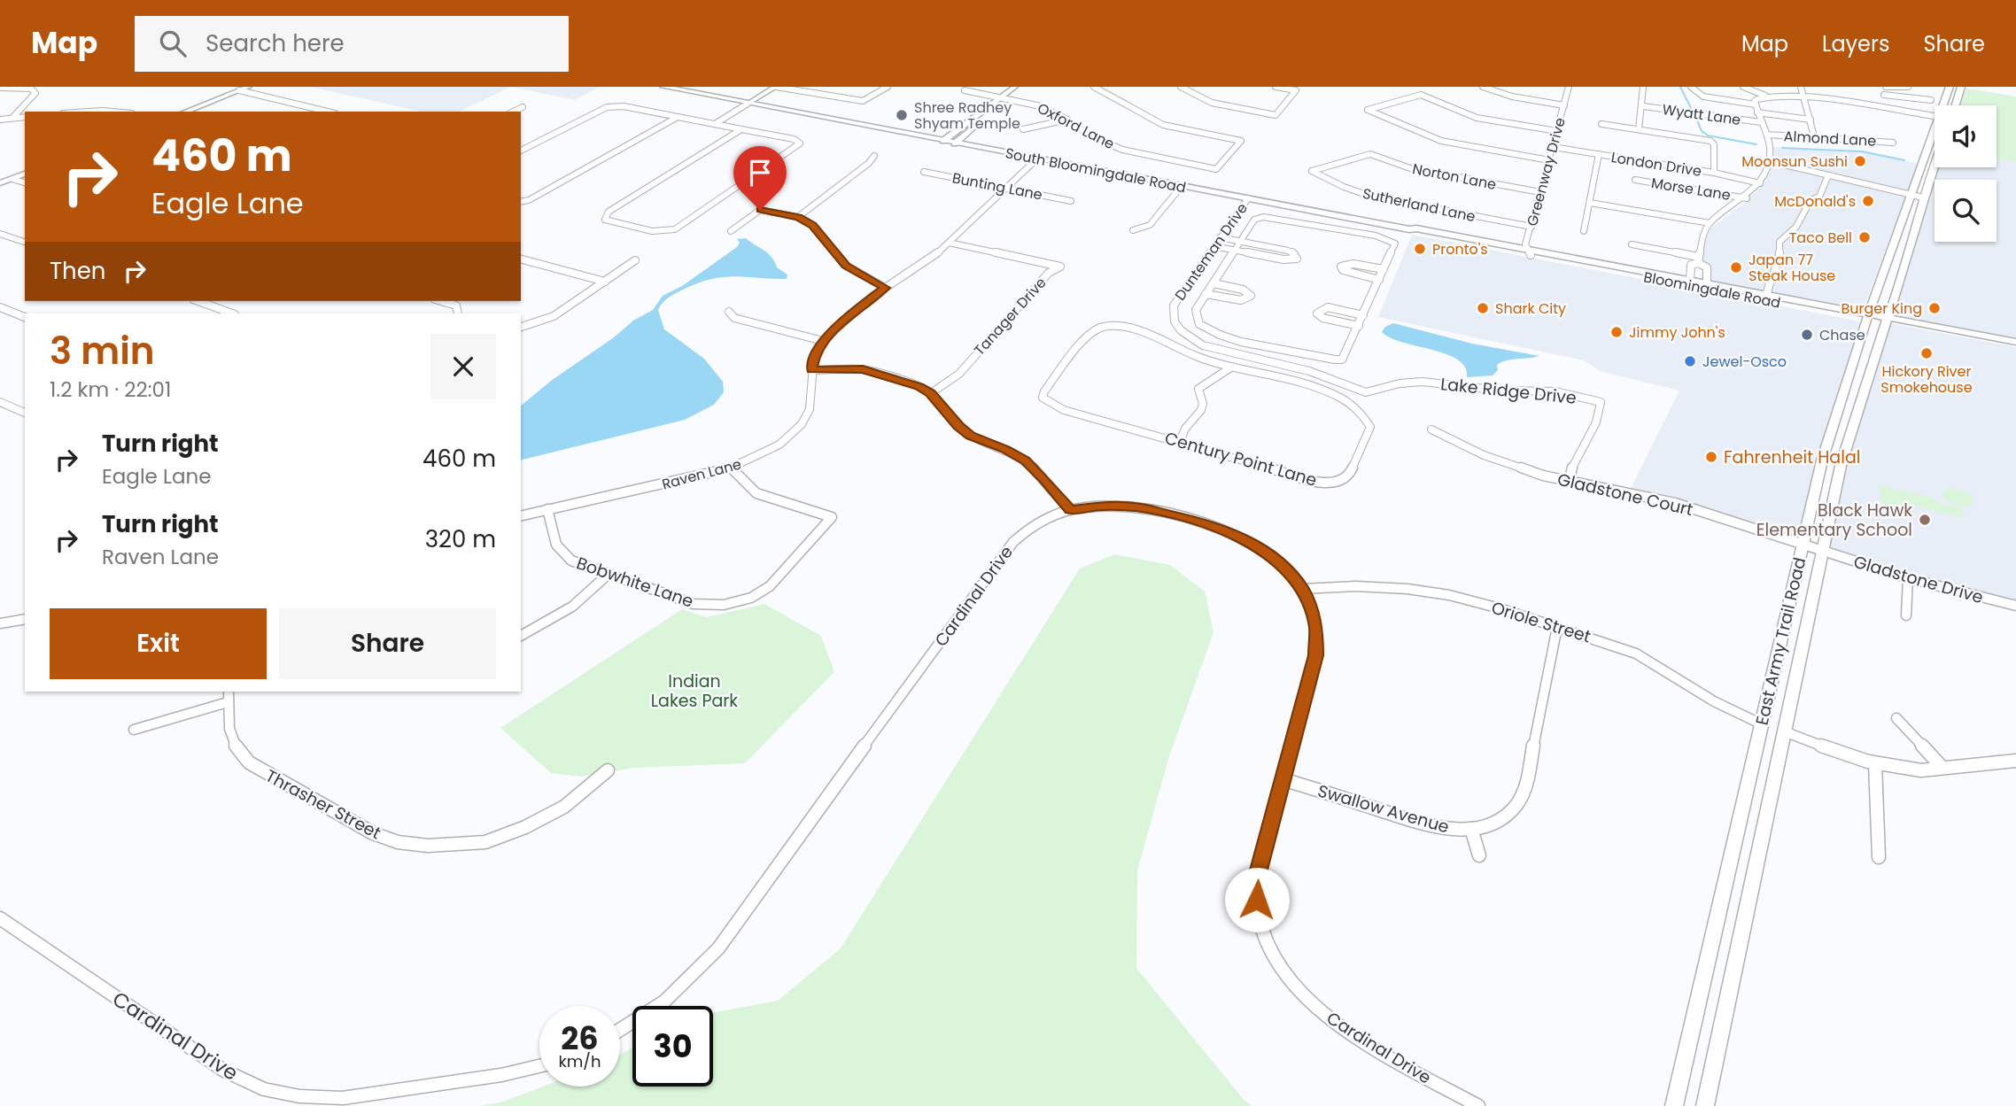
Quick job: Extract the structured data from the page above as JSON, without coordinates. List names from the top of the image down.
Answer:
{
  "streets": {
    "main road": ["South Bloomingdale Road", "Bloomingdale Road", "East Army Trail Road"],
    "street": [
      "Wyatt Lane",
      "Oxford Lane",
      "Almond Lane",
      "London Drive",
      "Greenway Drive",
      "Norton Lane",
      "Bunting Lane",
      "Morse Lane",
      "Sutherland Lane",
      "Dunteman Drive",
      "Tanager Drive",
      "Lake Ridge Drive",
      "Century Point Lane",
      "Raven Lane",
      "Gladstone Court",
      "Gladstone Drive",
      "Bobwhite Lane",
      "Cardinal Drive",
      "Oriole Street",
      "Thrasher Street",
      "Swallow Avenue"
    ]
  },
  "crossings": [
    ["London Drive", "Greenway Drive"],
    ["South Bloomingdale Road", "Greenway Drive"],
    ["South Bloomingdale Road", "Dunteman Drive"],
    ["South Bloomingdale Road", "Bloomingdale Road"],
    ["South Bloomingdale Road", "Raven Lane"],
    ["Greenway Drive", "Norton Lane"],
    ["Greenway Drive", "Sutherland Lane"],
    ["Greenway Drive", "Bloomingdale Road"],
    ["Norton Lane", "Sutherland Lane"],
    ["Bunting Lane", "Raven Lane"],
    ["Bloomingdale Road", "East Army Trail Road"],
    ["Tanager Drive", "Raven Lane"],
    ["Lake Ridge Drive", "Gladstone Court"],
    ["Raven Lane", "Bobwhite Lane"],
    ["Gladstone Court", "Gladstone Drive"],
    ["Gladstone Court", "East Army Trail Road"],
    ["Gladstone Drive", "East Army Trail Road"],
    ["Cardinal Drive", "Oriole Street"],
    ["Cardinal Drive", "Swallow Avenue"],
    ["Oriole Street", "East Army Trail Road"],
    ["Oriole Street", "Swallow Avenue"]
  ],
  "parks": ["Indian Lakes Park"],
  "places": [
    "Shree Radhey Shyam Temple",
    "Moonsun Sushi",
    "McDonald's",
    "Taco Bell",
    "Pronto's",
    "Japan 77 Steak House",
    "Shark City",
    "Burger King",
    "Jimmy John's",
    "Chase",
    "Hickory River Smokehouse",
    "Jewel-Osco",
    "Fahrenheit Halal",
    "Black Hawk Elementary School"
  ],
  "page": {
    "header": "Map",
    "search": "Search here",
    "nav": ["Map", "Layers", "Share"],
    "turn": ["460 m", "Eagle Lane"],
    "then": "Then",
    "heading": ["3 min", "1.2 km · 22:01"],
    "list": [
      {
        "name": "Turn right",
        "note": "Eagle Lane",
        "value": "460 m"
      },
      {
        "name": "Turn right",
        "note": "Raven Lane",
        "value": "320 m"
      }
    ],
    "buttons": ["Exit", "Share"],
    "speed": "26 km/h",
    "limit": "30"
  }
}
